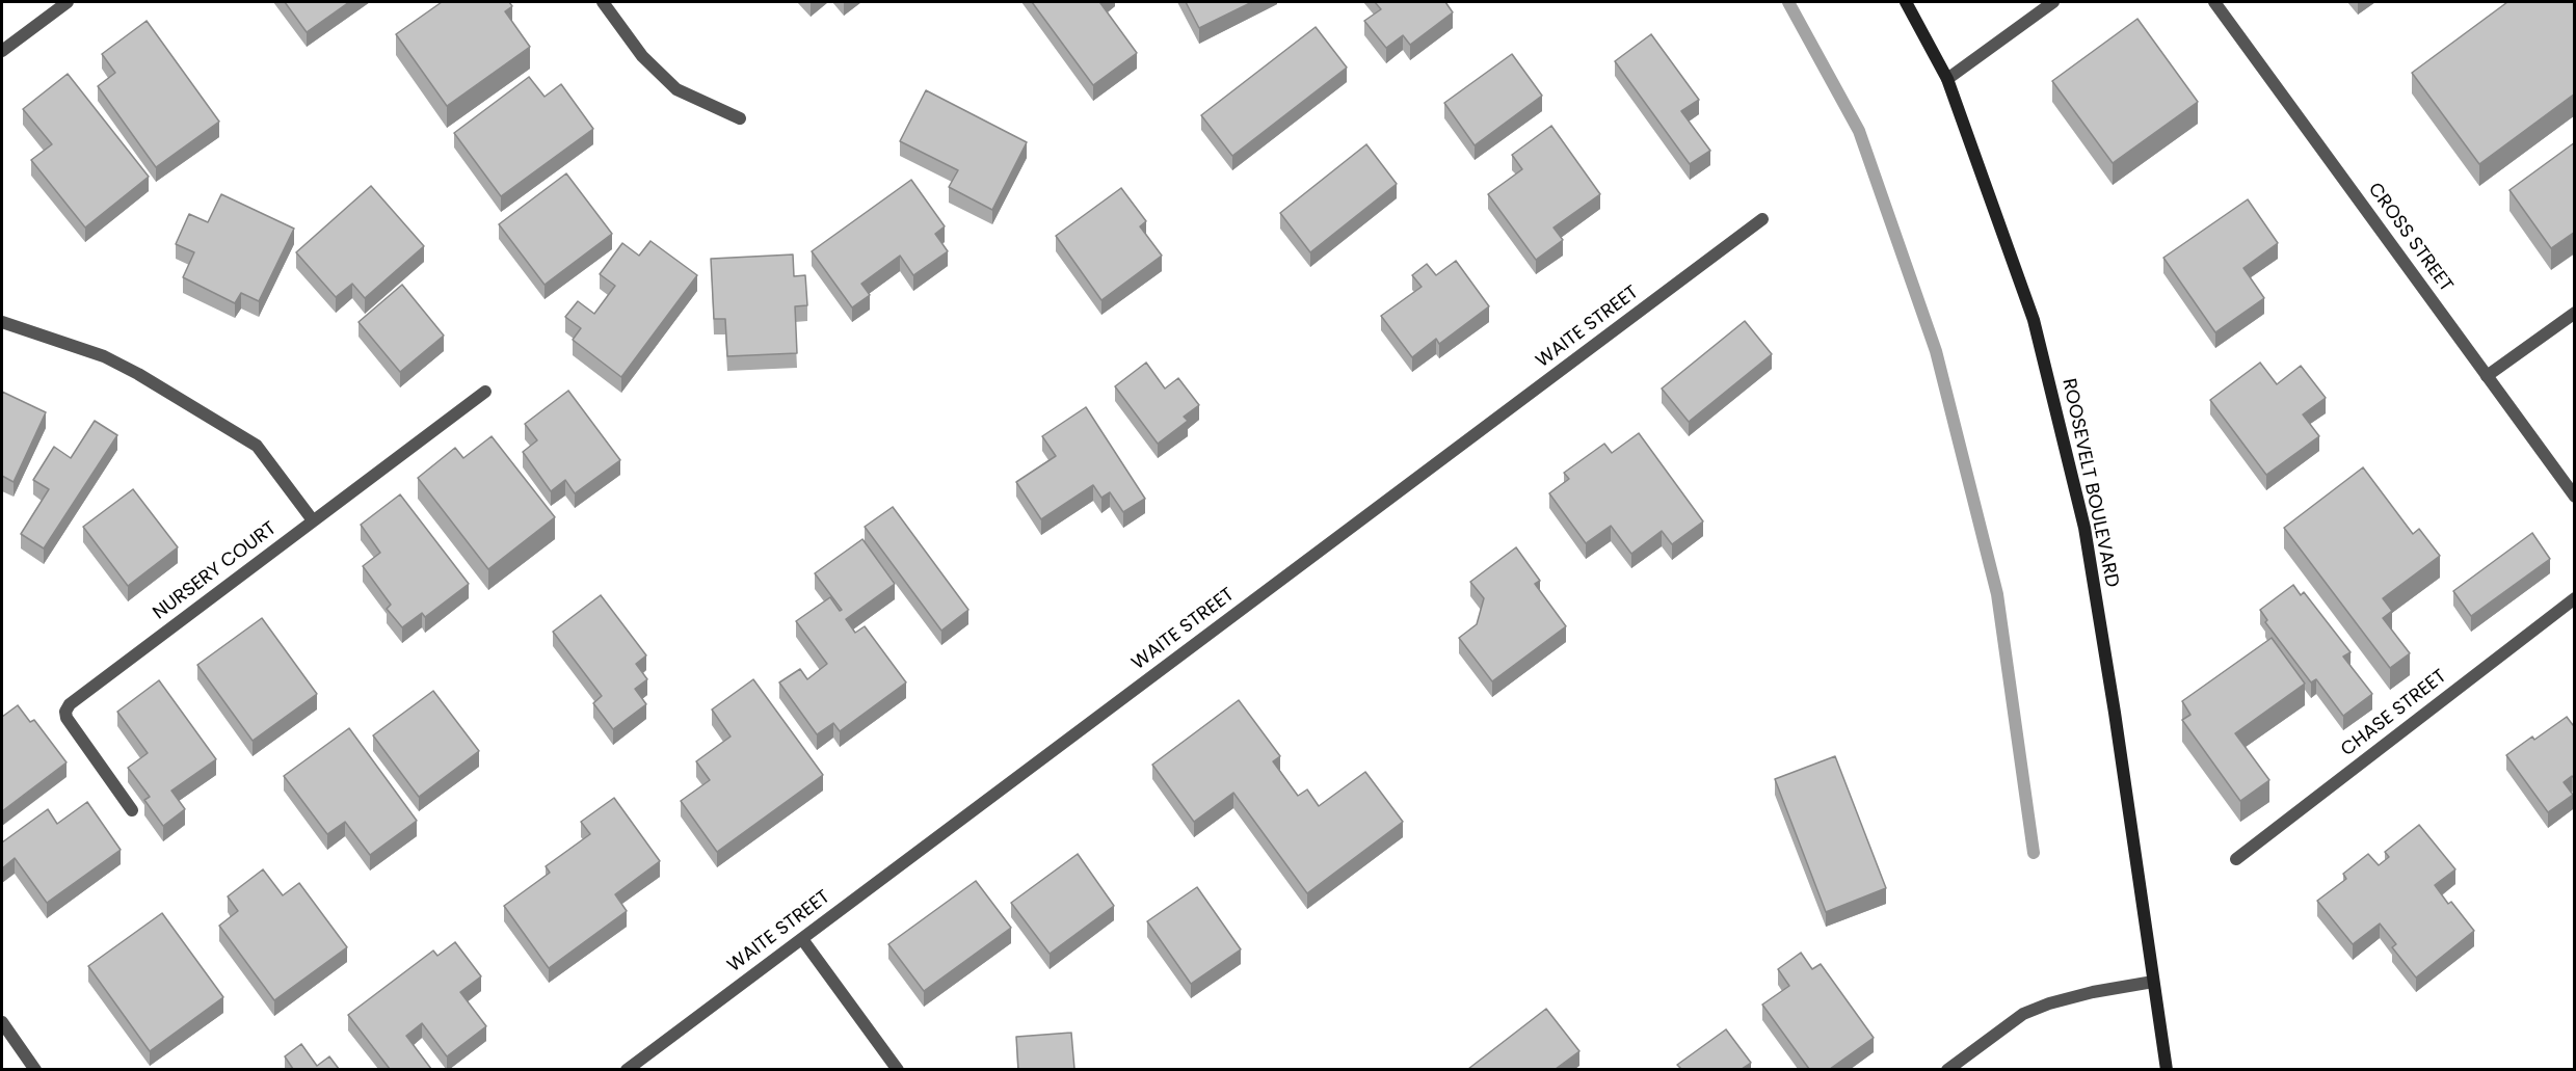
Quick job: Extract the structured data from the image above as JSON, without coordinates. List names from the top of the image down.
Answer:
{
  "streets": {
    "main road": ["ROOSEVELT BOULEVARD"],
    "street": [
      "CROSS STREET",
      "WAITE STREET",
      "NURSERY COURT",
      "CHASE STREET"
    ]
  }
}
